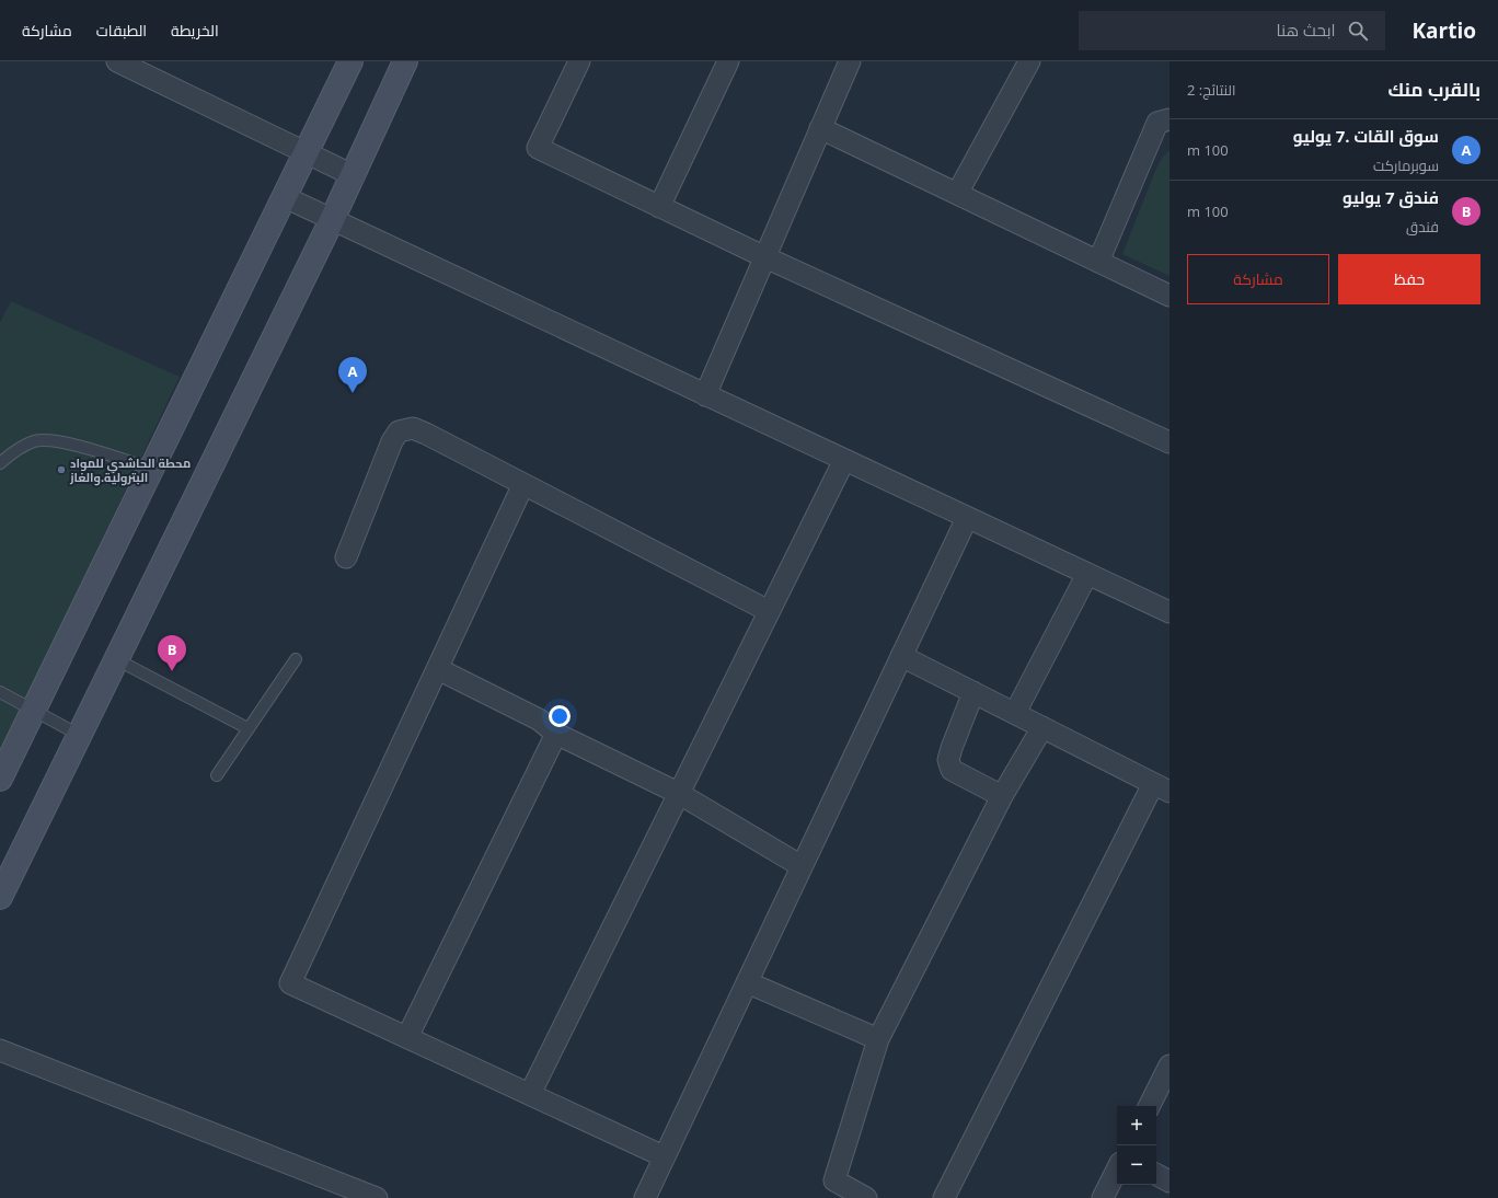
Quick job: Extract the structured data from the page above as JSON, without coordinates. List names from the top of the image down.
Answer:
{
  "places": ["محطة الحاشدي للمواد البترولية.والغاز"],
  "page": {
    "header": "Kartio",
    "search": "ابحث هنا",
    "nav": ["الخريطة", "الطبقات", "مشاركة"],
    "heading": ["بالقرب منك", "النتائج: 2"],
    "list": [
      {
        "mark": "A",
        "name": "سوق القات .7 يوليو",
        "note": "سوبرماركت",
        "value": "100 m"
      },
      {
        "mark": "B",
        "name": "فندق 7 يوليو",
        "note": "فندق",
        "value": "100 m"
      }
    ],
    "buttons": ["حفظ", "مشاركة"],
    "pins": ["A", "B"],
    "map_buttons": ["+", "−"]
  }
}
